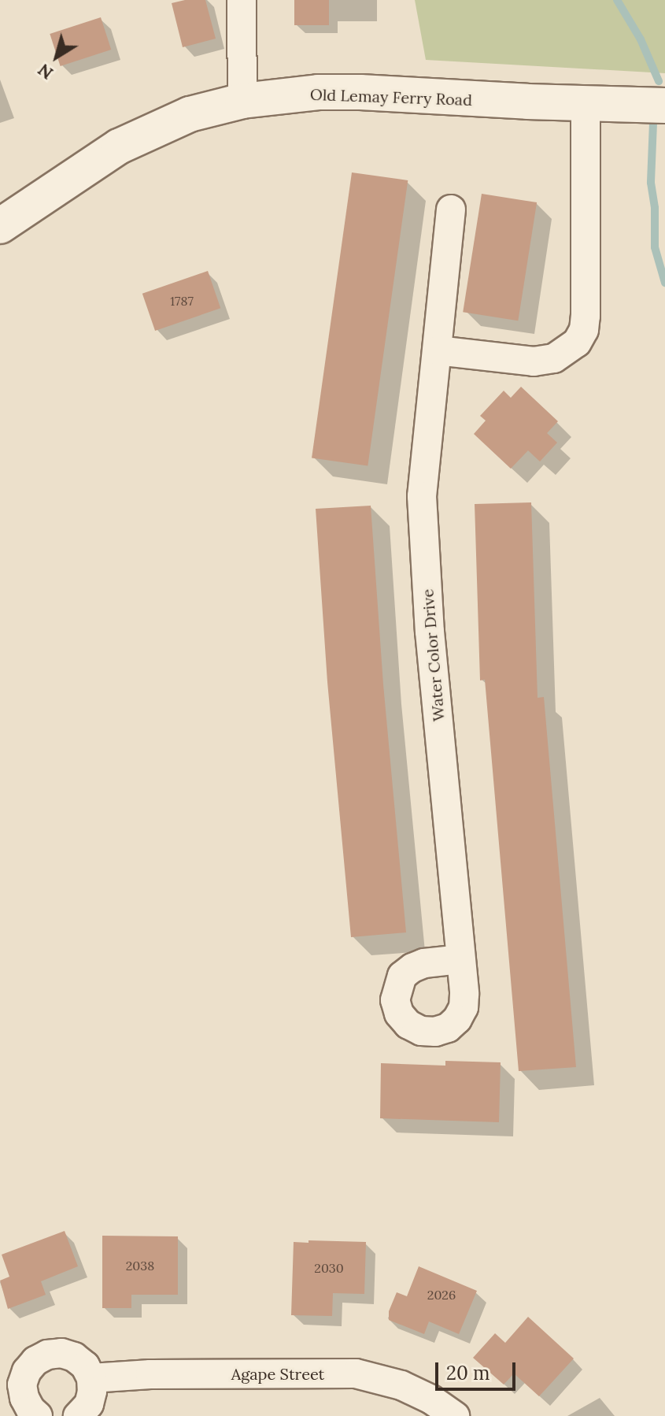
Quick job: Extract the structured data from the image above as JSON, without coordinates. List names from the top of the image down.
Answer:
{
  "streets": {
    "main road": ["Old Lemay Ferry Road"],
    "street": ["Water Color Drive", "Agape Street"]
  },
  "house_numbers": [
    "1787",
    "2038",
    "2030",
    "2026"
  ],
  "scale_bar": "20 m",
  "north": "bottom left"
}
